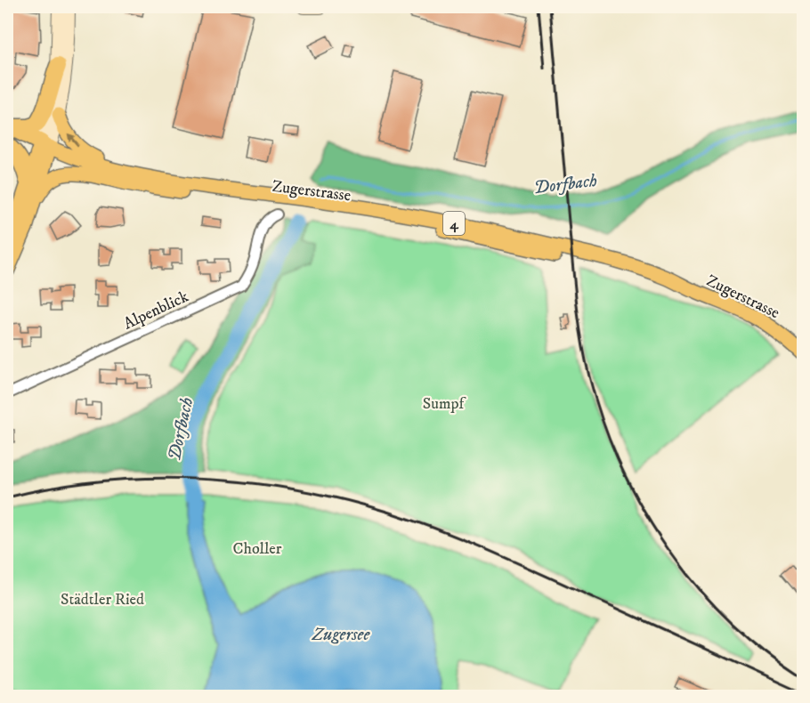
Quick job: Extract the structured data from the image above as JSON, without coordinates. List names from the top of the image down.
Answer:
{
  "streets": {
    "main road": ["Zugerstrasse", "4"],
    "street": ["Alpenblick"]
  },
  "crossings": [
    ["Zugerstrasse", "4"]
  ],
  "water": ["Dorfbach", "Zugersee"],
  "parks": ["Sumpf", "Choller", "Städtler Ried"]
}
